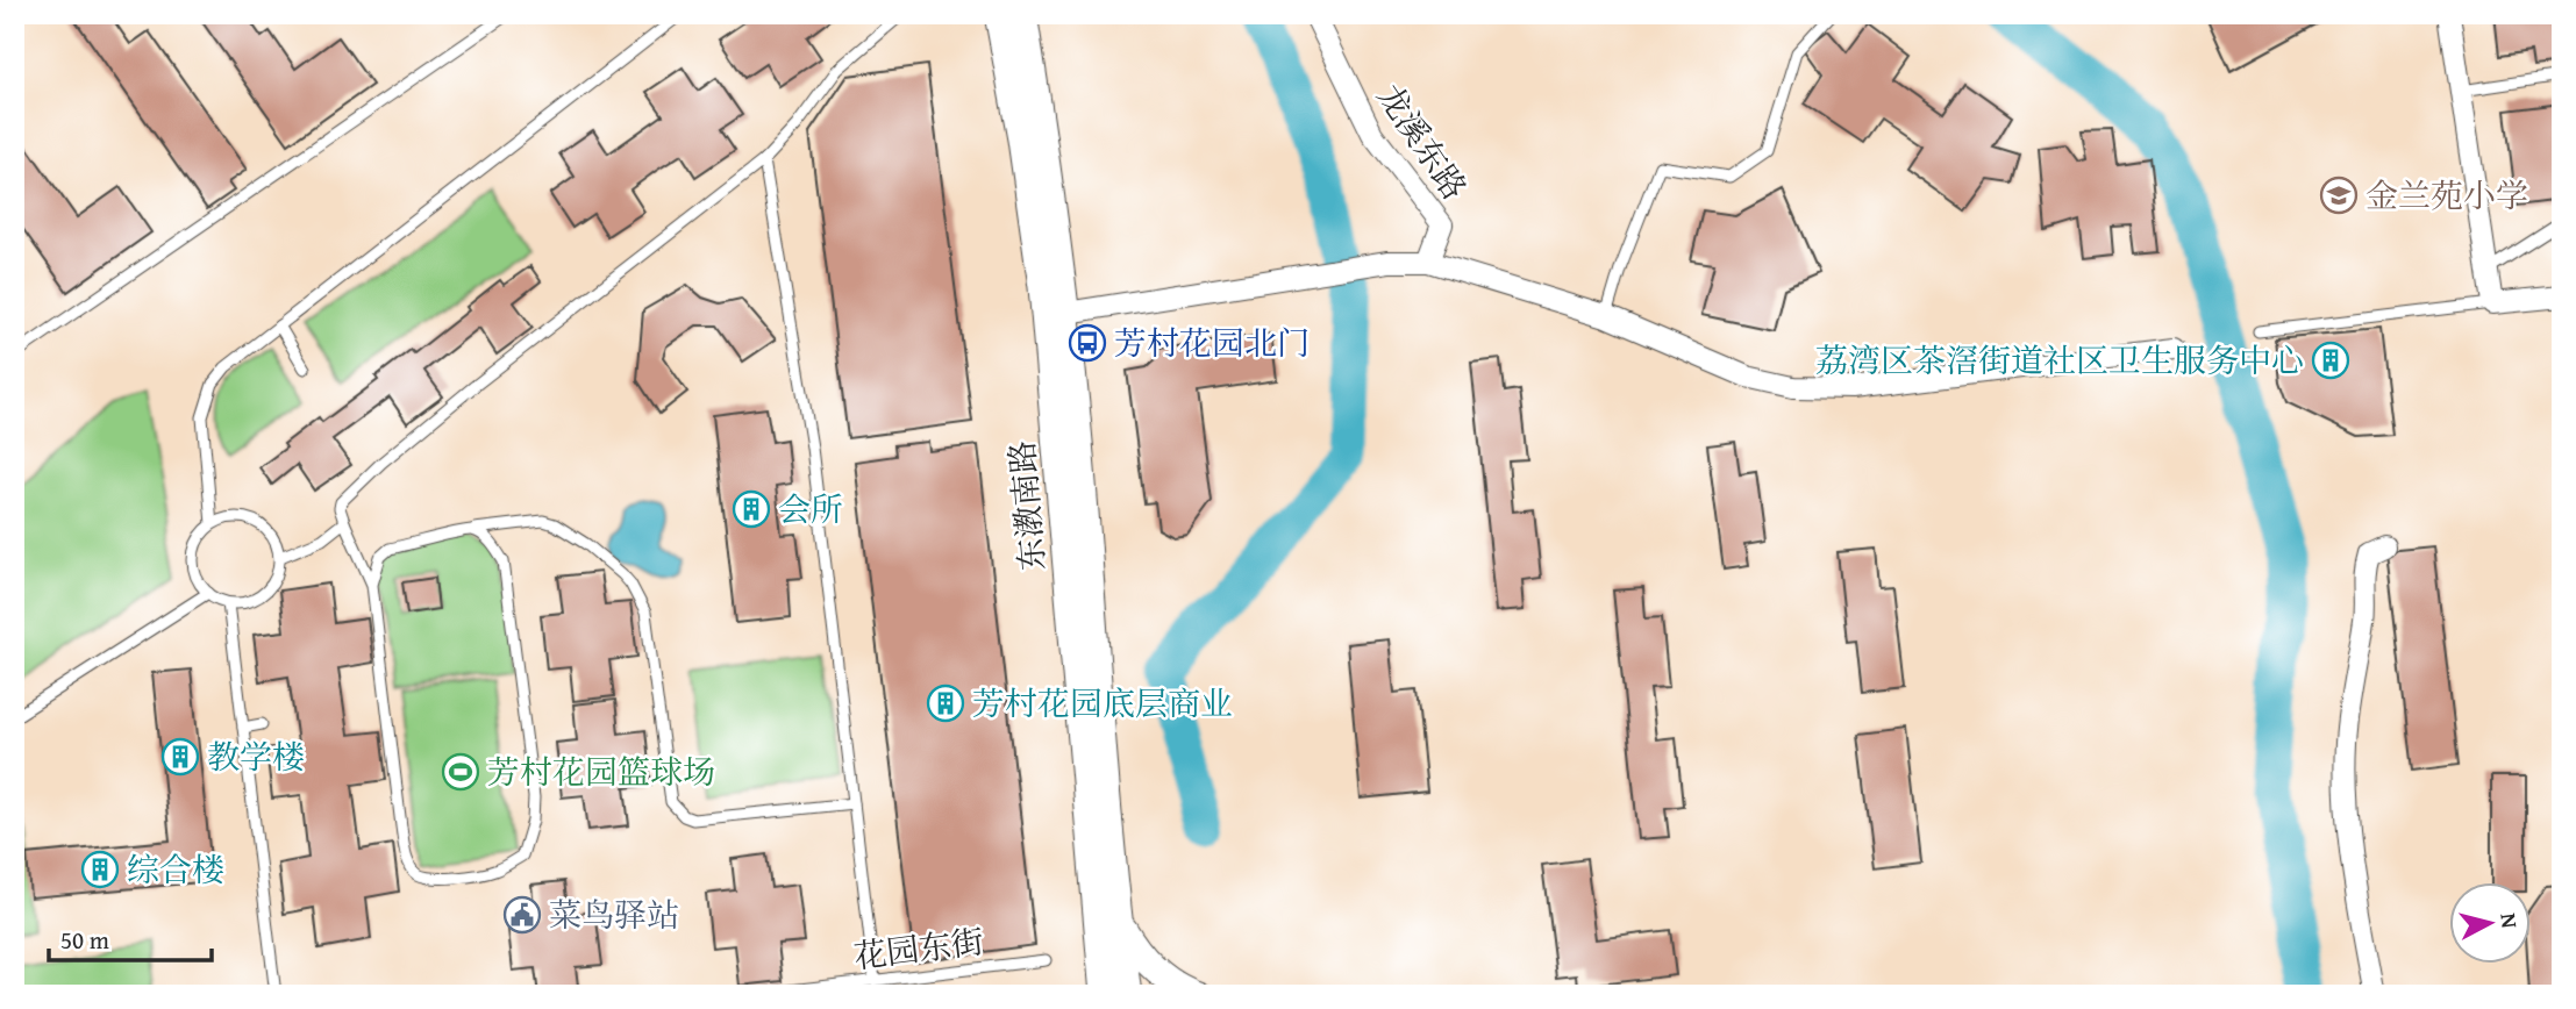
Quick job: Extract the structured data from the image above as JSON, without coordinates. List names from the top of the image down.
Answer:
{
  "streets": {
    "street": ["龙溪东路", "东漖南路"],
    "lane": ["花园东街"]
  },
  "places": {
    "school or university": ["金兰苑小学"],
    "bus stop": ["芳村花园北门"],
    "building": [
      "荔湾区茶滘街道社区卫生服务中心",
      "会所",
      "芳村花园底层商业",
      "教学楼",
      "综合楼"
    ],
    "sports": ["芳村花园篮球场"],
    "public building": ["菜鸟驿站"]
  },
  "scale_bar": "50 m",
  "north": "right"
}
